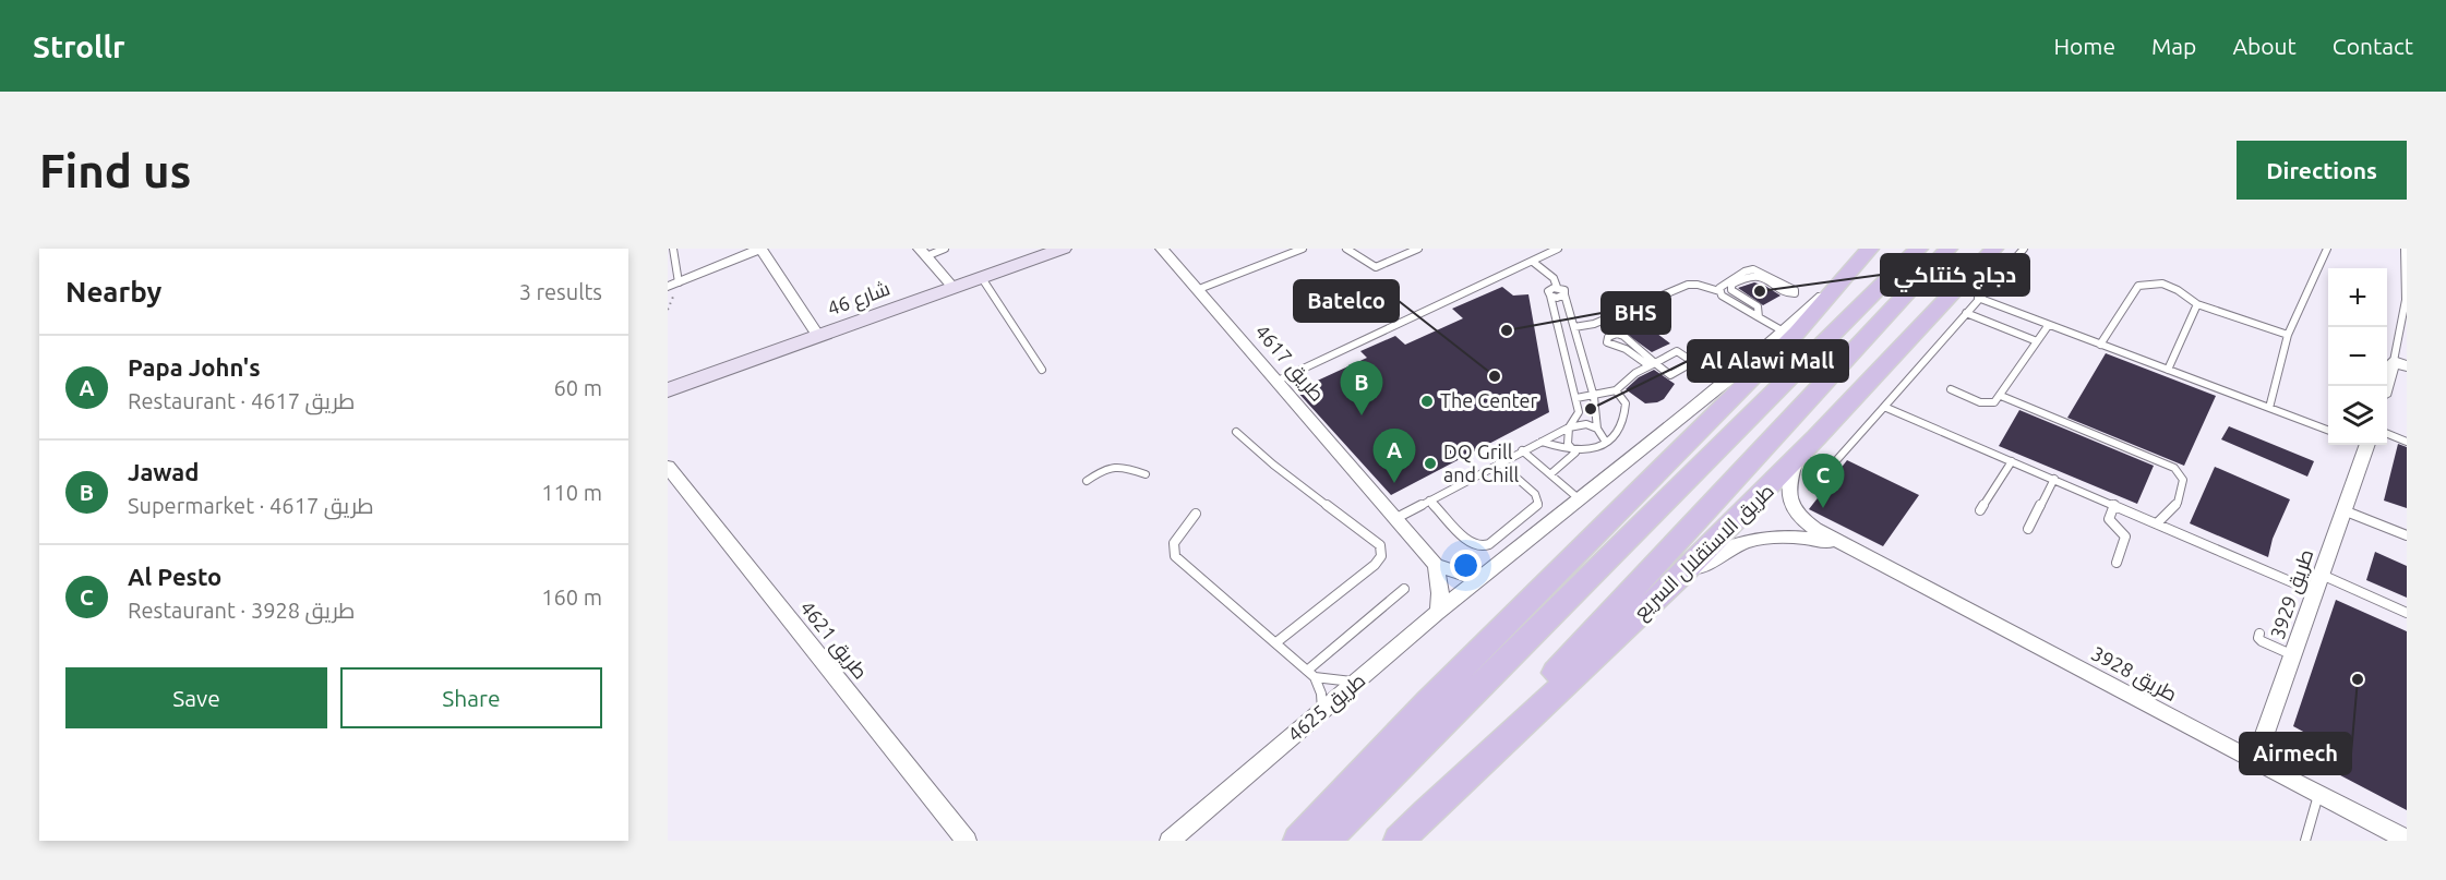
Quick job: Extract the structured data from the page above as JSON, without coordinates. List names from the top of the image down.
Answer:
{
  "streets": {
    "main road": ["طريق الاستقلال السريع"],
    "street": [
      "شارع 46",
      "طريق 4617",
      "طريق 3929",
      "طريق 4621",
      "طريق 3928",
      "طريق 4625"
    ]
  },
  "crossings": [
    ["طريق الاستقلال السريع", "طريق 3928"],
    ["طريق 3929", "طريق 3928"]
  ],
  "places": [
    "دجاج كنتاكي",
    "BHS",
    "Batelco",
    "The Center",
    "Al Alawi Mall",
    "DQ Grill and Chill",
    "Airmech"
  ],
  "page": {
    "header": "Strollr",
    "nav": [
      "Home",
      "Map",
      "About",
      "Contact"
    ],
    "buttons": [
      "Directions",
      ["Save", "Share"]
    ],
    "title": "Find us",
    "heading": ["Nearby", "3 results"],
    "map_buttons": ["+", "−"],
    "list": [
      {
        "mark": "A",
        "name": "Papa John's",
        "note": "Restaurant · طريق 4617",
        "value": "60 m"
      },
      {
        "mark": "B",
        "name": "Jawad",
        "note": "Supermarket · طريق 4617",
        "value": "110 m"
      },
      {
        "mark": "C",
        "name": "Al Pesto",
        "note": "Restaurant · طريق 3928",
        "value": "160 m"
      }
    ],
    "pins": ["B", "A", "C"]
  }
}
